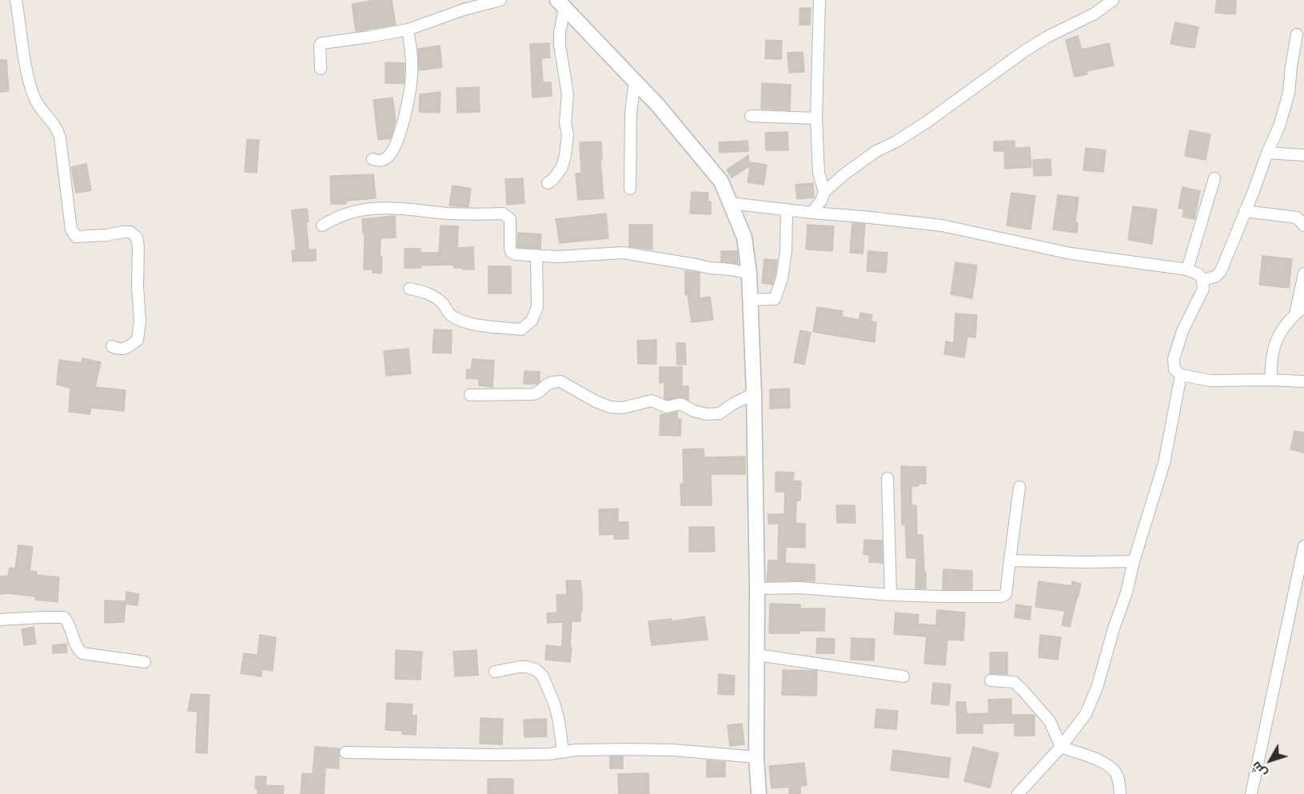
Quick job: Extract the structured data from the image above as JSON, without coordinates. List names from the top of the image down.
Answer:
{
  "north": "bottom left"
}
